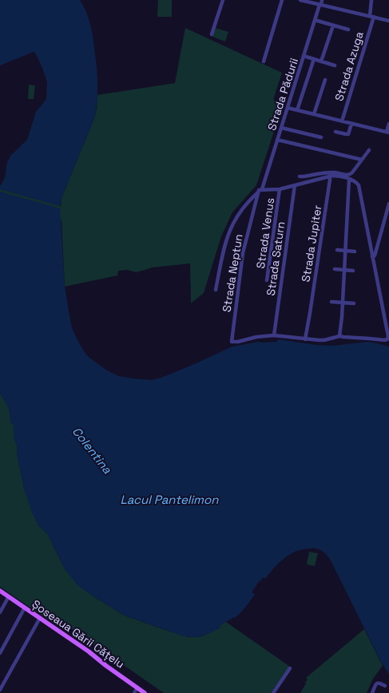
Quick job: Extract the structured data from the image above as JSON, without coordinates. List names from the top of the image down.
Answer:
{
  "streets": {
    "main road": ["Șoseaua Gării Cățelu"],
    "street": [
      "Strada Azuga",
      "Strada Pădurii",
      "Strada Venus",
      "Strada Jupiter",
      "Strada Saturn",
      "Strada Neptun"
    ]
  },
  "crossings": [
    ["Strada Pădurii", "Strada Neptun"],
    ["Strada Saturn", "Strada Neptun"]
  ],
  "water": ["Colentina", "Lacul Pantelimon"]
}
